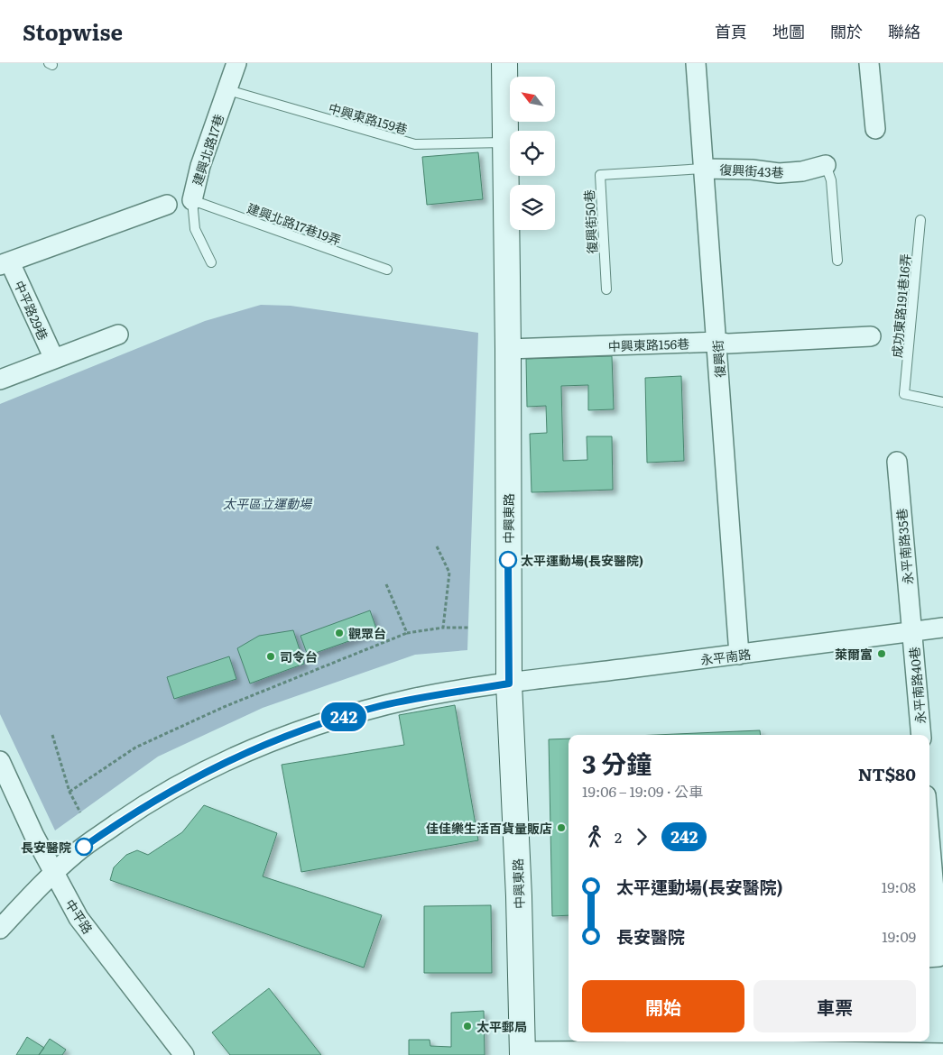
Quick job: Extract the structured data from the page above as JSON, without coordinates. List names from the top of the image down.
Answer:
{
  "streets": {
    "main road": ["中興東路"],
    "street": [
      "建興北路17巷",
      "復興街43巷",
      "中平路29巷",
      "中興東路156巷",
      "復興街",
      "永平南路35巷",
      "永平南路",
      "永平南路40巷",
      "中平路"
    ],
    "lane": [
      "中興東路159巷",
      "復興街50巷",
      "建興北路17巷19弄",
      "成功東路191巷16弄"
    ]
  },
  "crossings": [
    ["中興東路159巷", "建興北路17巷"],
    ["中興東路159巷", "中興東路"],
    ["建興北路17巷", "建興北路17巷19弄"],
    ["復興街43巷", "復興街50巷"],
    ["復興街43巷", "復興街"],
    ["復興街50巷", "復興街"],
    ["中興東路156巷", "復興街"],
    ["中興東路156巷", "中興東路"],
    ["復興街", "永平南路"],
    ["中興東路", "永平南路"],
    ["永平南路35巷", "永平南路"],
    ["永平南路35巷", "永平南路40巷"],
    ["永平南路", "永平南路40巷"],
    ["永平南路", "中平路"]
  ],
  "parks": ["太平區立運動場"],
  "places": [
    "太平運動場(長安醫院)",
    "觀眾台",
    "萊爾富",
    "司令台",
    "佳佳樂生活百貨量販店",
    "長安醫院",
    "太平郵局"
  ],
  "lines": ["bus line 242"],
  "north": "top left",
  "page": {
    "header": "Stopwise",
    "nav": [
      "首頁",
      "地圖",
      "關於",
      "聯絡"
    ],
    "on_map": "242",
    "heading": ["3 分鐘", "19:06 – 19:09 · 公車", "NT$80"],
    "legs": ["2", "242"],
    "list": [
      {
        "name": "太平運動場(長安醫院)",
        "value": "19:08"
      },
      {
        "name": "長安醫院",
        "value": "19:09"
      }
    ],
    "buttons": ["開始", "車票"]
  }
}
